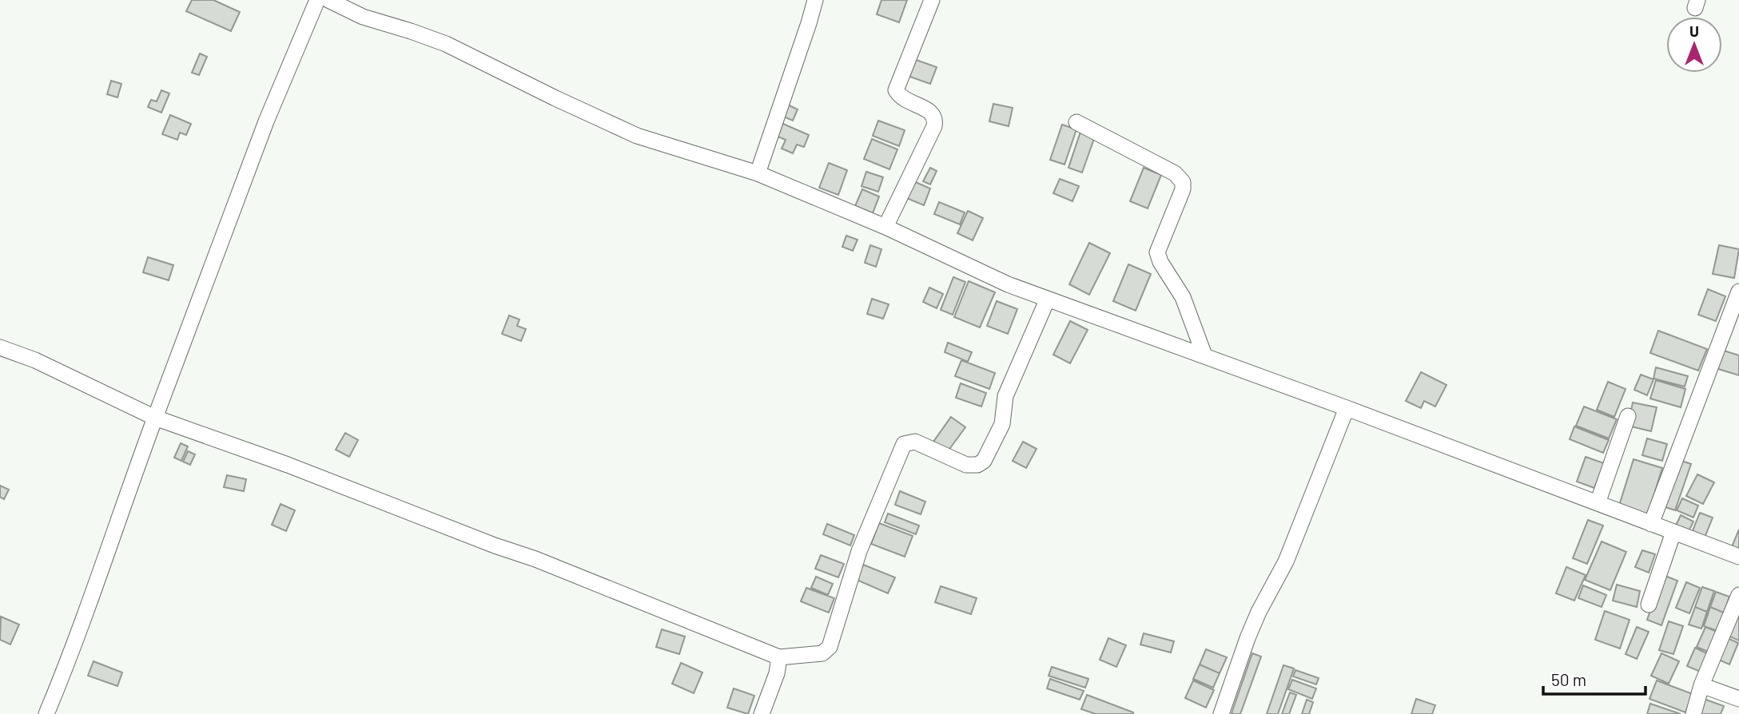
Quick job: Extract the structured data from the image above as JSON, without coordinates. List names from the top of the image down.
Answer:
{
  "scale_bar": "50 m",
  "north": "top"
}
